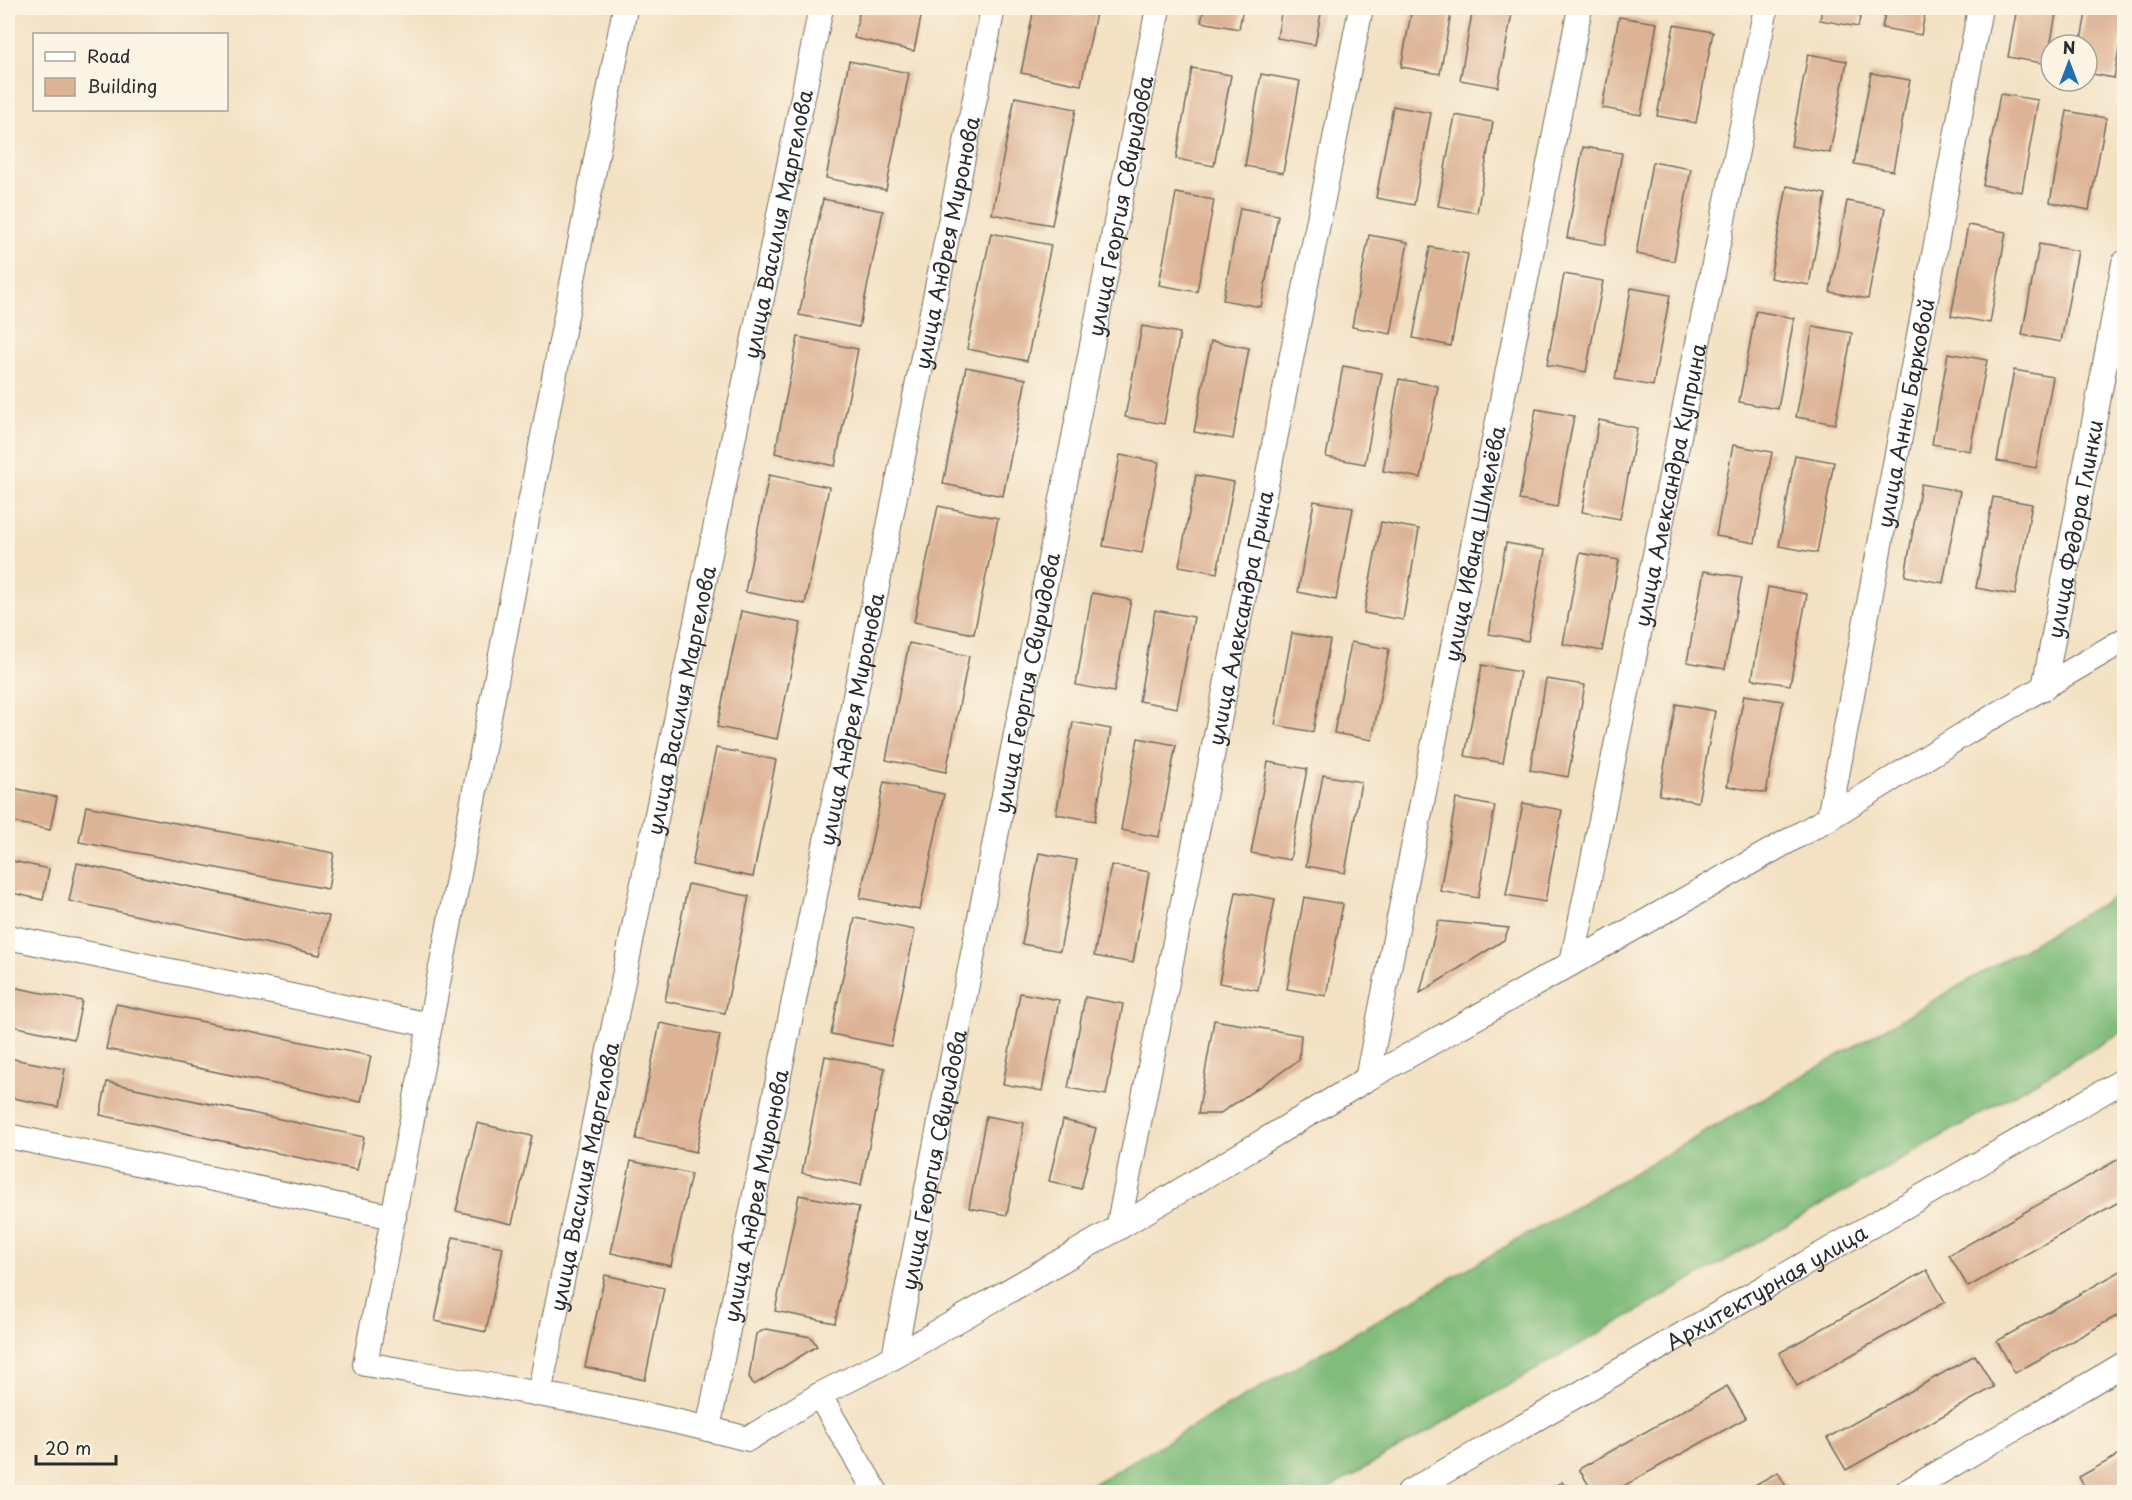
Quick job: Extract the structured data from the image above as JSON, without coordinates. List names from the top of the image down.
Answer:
{
  "streets": {
    "street": [
      "улица Георгия Свиридова",
      "улица Василия Маргелова",
      "улица Андрея Миронова",
      "улица Анны Барковой",
      "улица Александра Куприна",
      "улица Федора Глинки",
      "улица Ивана Шмелёва",
      "улица Александра Грина",
      "Архитектурная улица"
    ]
  },
  "legend": ["Road", "Building"],
  "scale_bar": "20 m",
  "north": "top"
}
